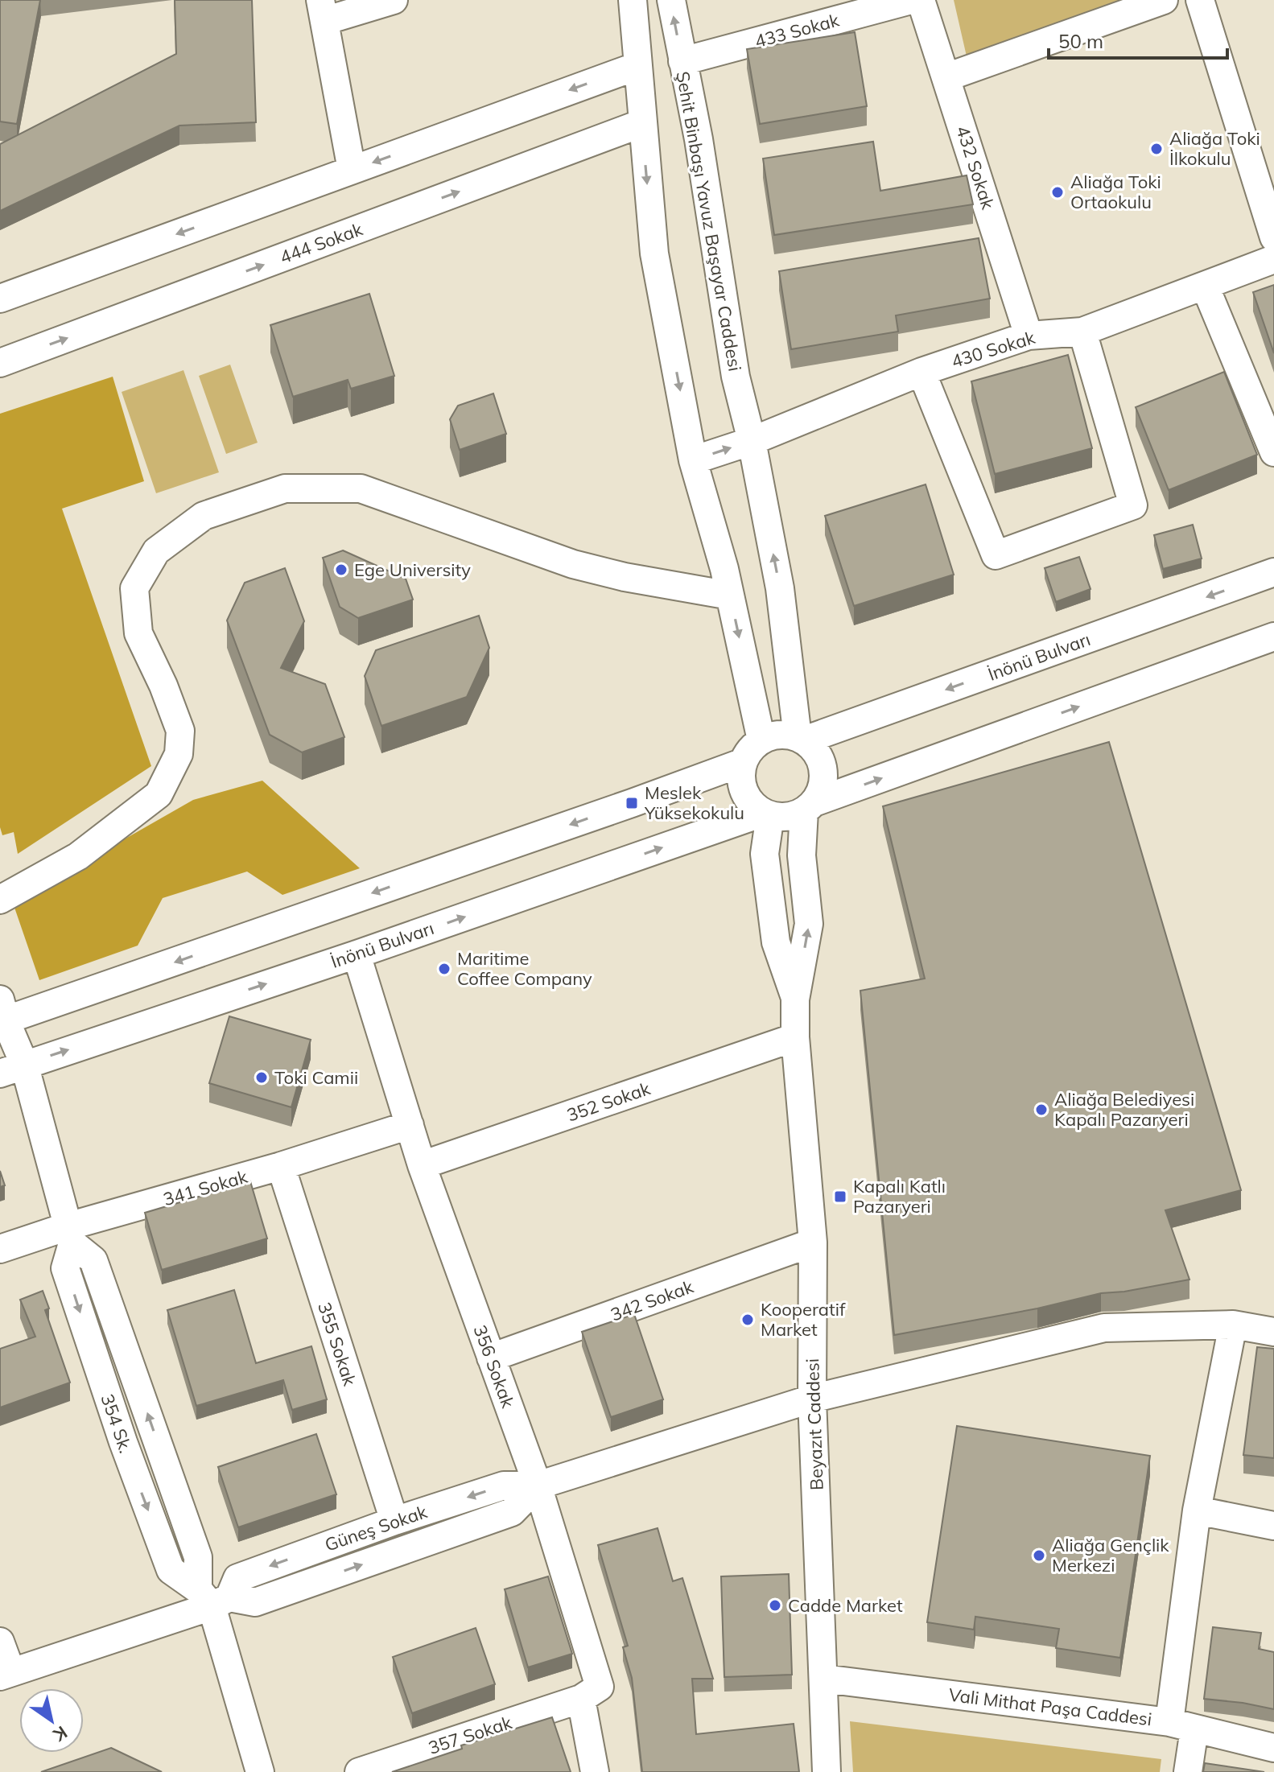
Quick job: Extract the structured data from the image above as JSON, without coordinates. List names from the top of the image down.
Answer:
{
  "streets": {
    "street": [
      "433 Sokak",
      "432 Sokak",
      "Şehit Binbaşı Yavuz Başayar Caddesi",
      "444 Sokak",
      "430 Sokak",
      "İnönü Bulvarı",
      "352 Sokak",
      "341 Sokak",
      "342 Sokak",
      "355 Sokak",
      "356 Sokak",
      "354 Sk.",
      "Beyazıt Caddesi",
      "Güneş Sokak",
      "Vali Mithat Paşa Caddesi",
      "357 Sokak"
    ]
  },
  "crossings": [
    ["433 Sokak", "Şehit Binbaşı Yavuz Başayar Caddesi"],
    ["432 Sokak", "430 Sokak"],
    ["Şehit Binbaşı Yavuz Başayar Caddesi", "430 Sokak"],
    ["Şehit Binbaşı Yavuz Başayar Caddesi", "İnönü Bulvarı"],
    ["Şehit Binbaşı Yavuz Başayar Caddesi", "Beyazıt Caddesi"],
    ["İnönü Bulvarı", "356 Sokak"],
    ["İnönü Bulvarı", "354 Sk."],
    ["İnönü Bulvarı", "Beyazıt Caddesi"],
    ["352 Sokak", "356 Sokak"],
    ["352 Sokak", "Beyazıt Caddesi"],
    ["341 Sokak", "355 Sokak"],
    ["341 Sokak", "356 Sokak"],
    ["341 Sokak", "354 Sk."],
    ["342 Sokak", "356 Sokak"],
    ["342 Sokak", "Beyazıt Caddesi"],
    ["355 Sokak", "Güneş Sokak"],
    ["356 Sokak", "Güneş Sokak"],
    ["356 Sokak", "357 Sokak"],
    ["354 Sk.", "Güneş Sokak"],
    ["Beyazıt Caddesi", "Güneş Sokak"],
    ["Beyazıt Caddesi", "Vali Mithat Paşa Caddesi"]
  ],
  "places": {
    "other": [
      "Aliağa Toki İlkokulu",
      "Aliağa Toki Ortaokulu",
      "Ege University",
      "Maritime Coffee Company",
      "Toki Camii",
      "Aliağa Belediyesi Kapalı Pazaryeri",
      "Kooperatif Market",
      "Aliağa Gençlik Merkezi",
      "Cadde Market"
    ],
    "transit": ["Meslek Yüksekokulu", "Kapalı Katlı Pazaryeri"]
  },
  "scale_bar": "50 m",
  "north": "bottom right"
}
